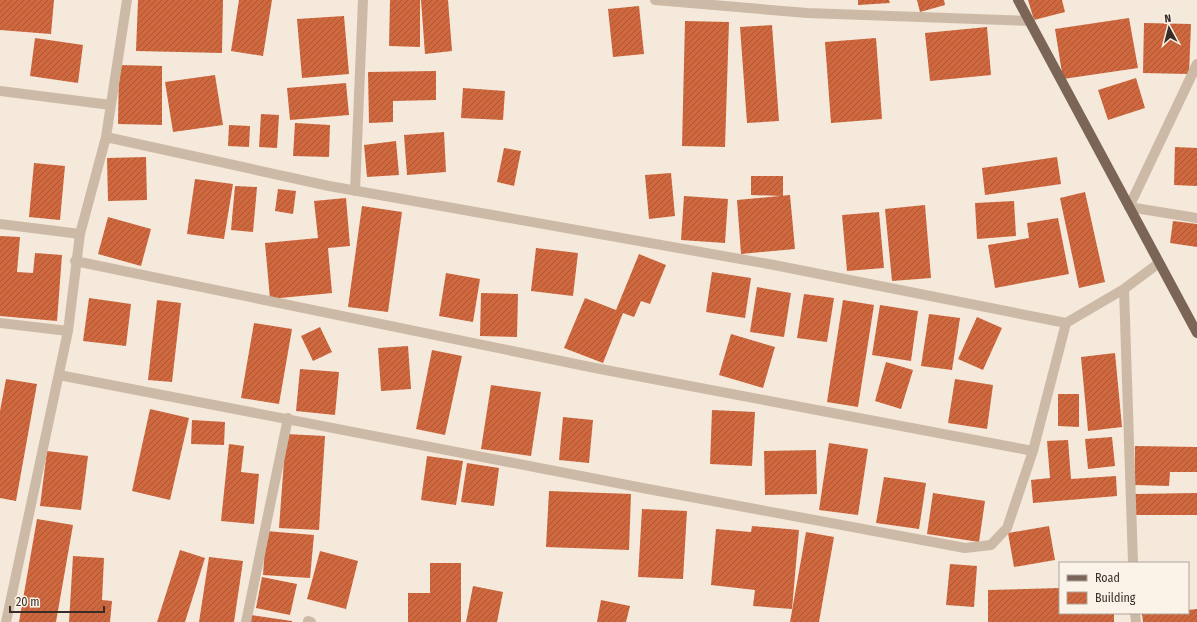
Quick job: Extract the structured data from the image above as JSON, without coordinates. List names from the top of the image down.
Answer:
{
  "legend": ["Road", "Building"],
  "scale_bar": "20 m",
  "north": "top"
}
